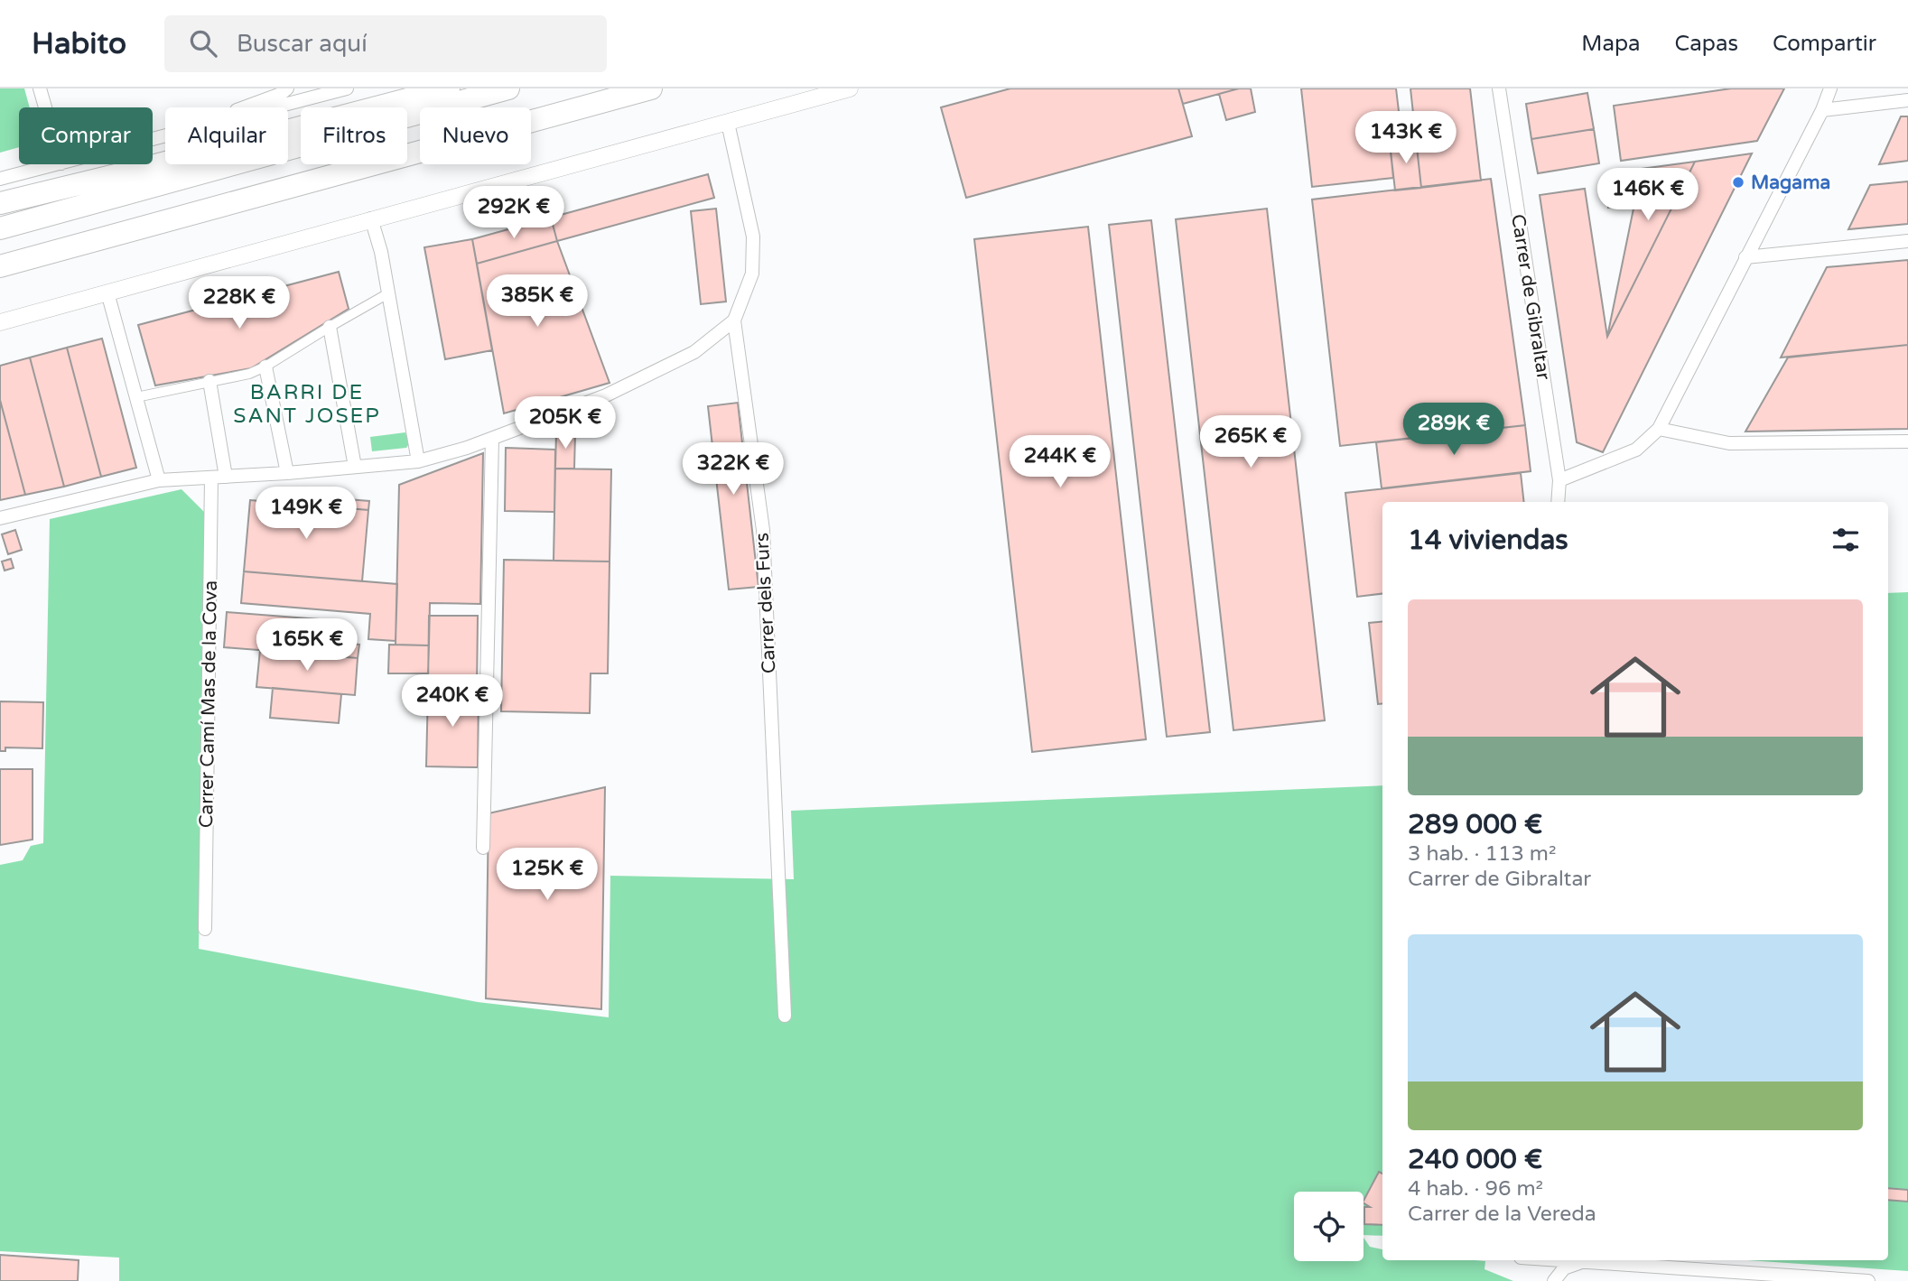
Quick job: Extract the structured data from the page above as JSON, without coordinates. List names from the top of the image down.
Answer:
{
  "streets": {
    "street": ["Carrer de Gibraltar", "Carrer dels Furs", "Carrer Camí Mas de la Cova"]
  },
  "districts": ["BARRI DE SANT JOSEP"],
  "places": ["Magama"],
  "page": {
    "header": "Habito",
    "search": "Buscar aquí",
    "nav": ["Mapa", "Capas", "Compartir"],
    "chip": [
      "Comprar",
      "Alquilar",
      "Filtros",
      "Nuevo"
    ],
    "price": [
      "143K €",
      "146K €",
      "292K €",
      "385K €",
      "228K €",
      "205K €",
      "289K €",
      "265K €",
      "244K €",
      "322K €",
      "149K €",
      "165K €",
      "240K €",
      "125K €"
    ],
    "heading": "14 viviendas",
    "list": [
      {
        "name": "289 000 €",
        "note": "3 hab. · 113 m² · Carrer de Gibraltar"
      },
      {
        "name": "240 000 €",
        "note": "4 hab. · 96 m² · Carrer de la Vereda"
      }
    ]
  }
}
